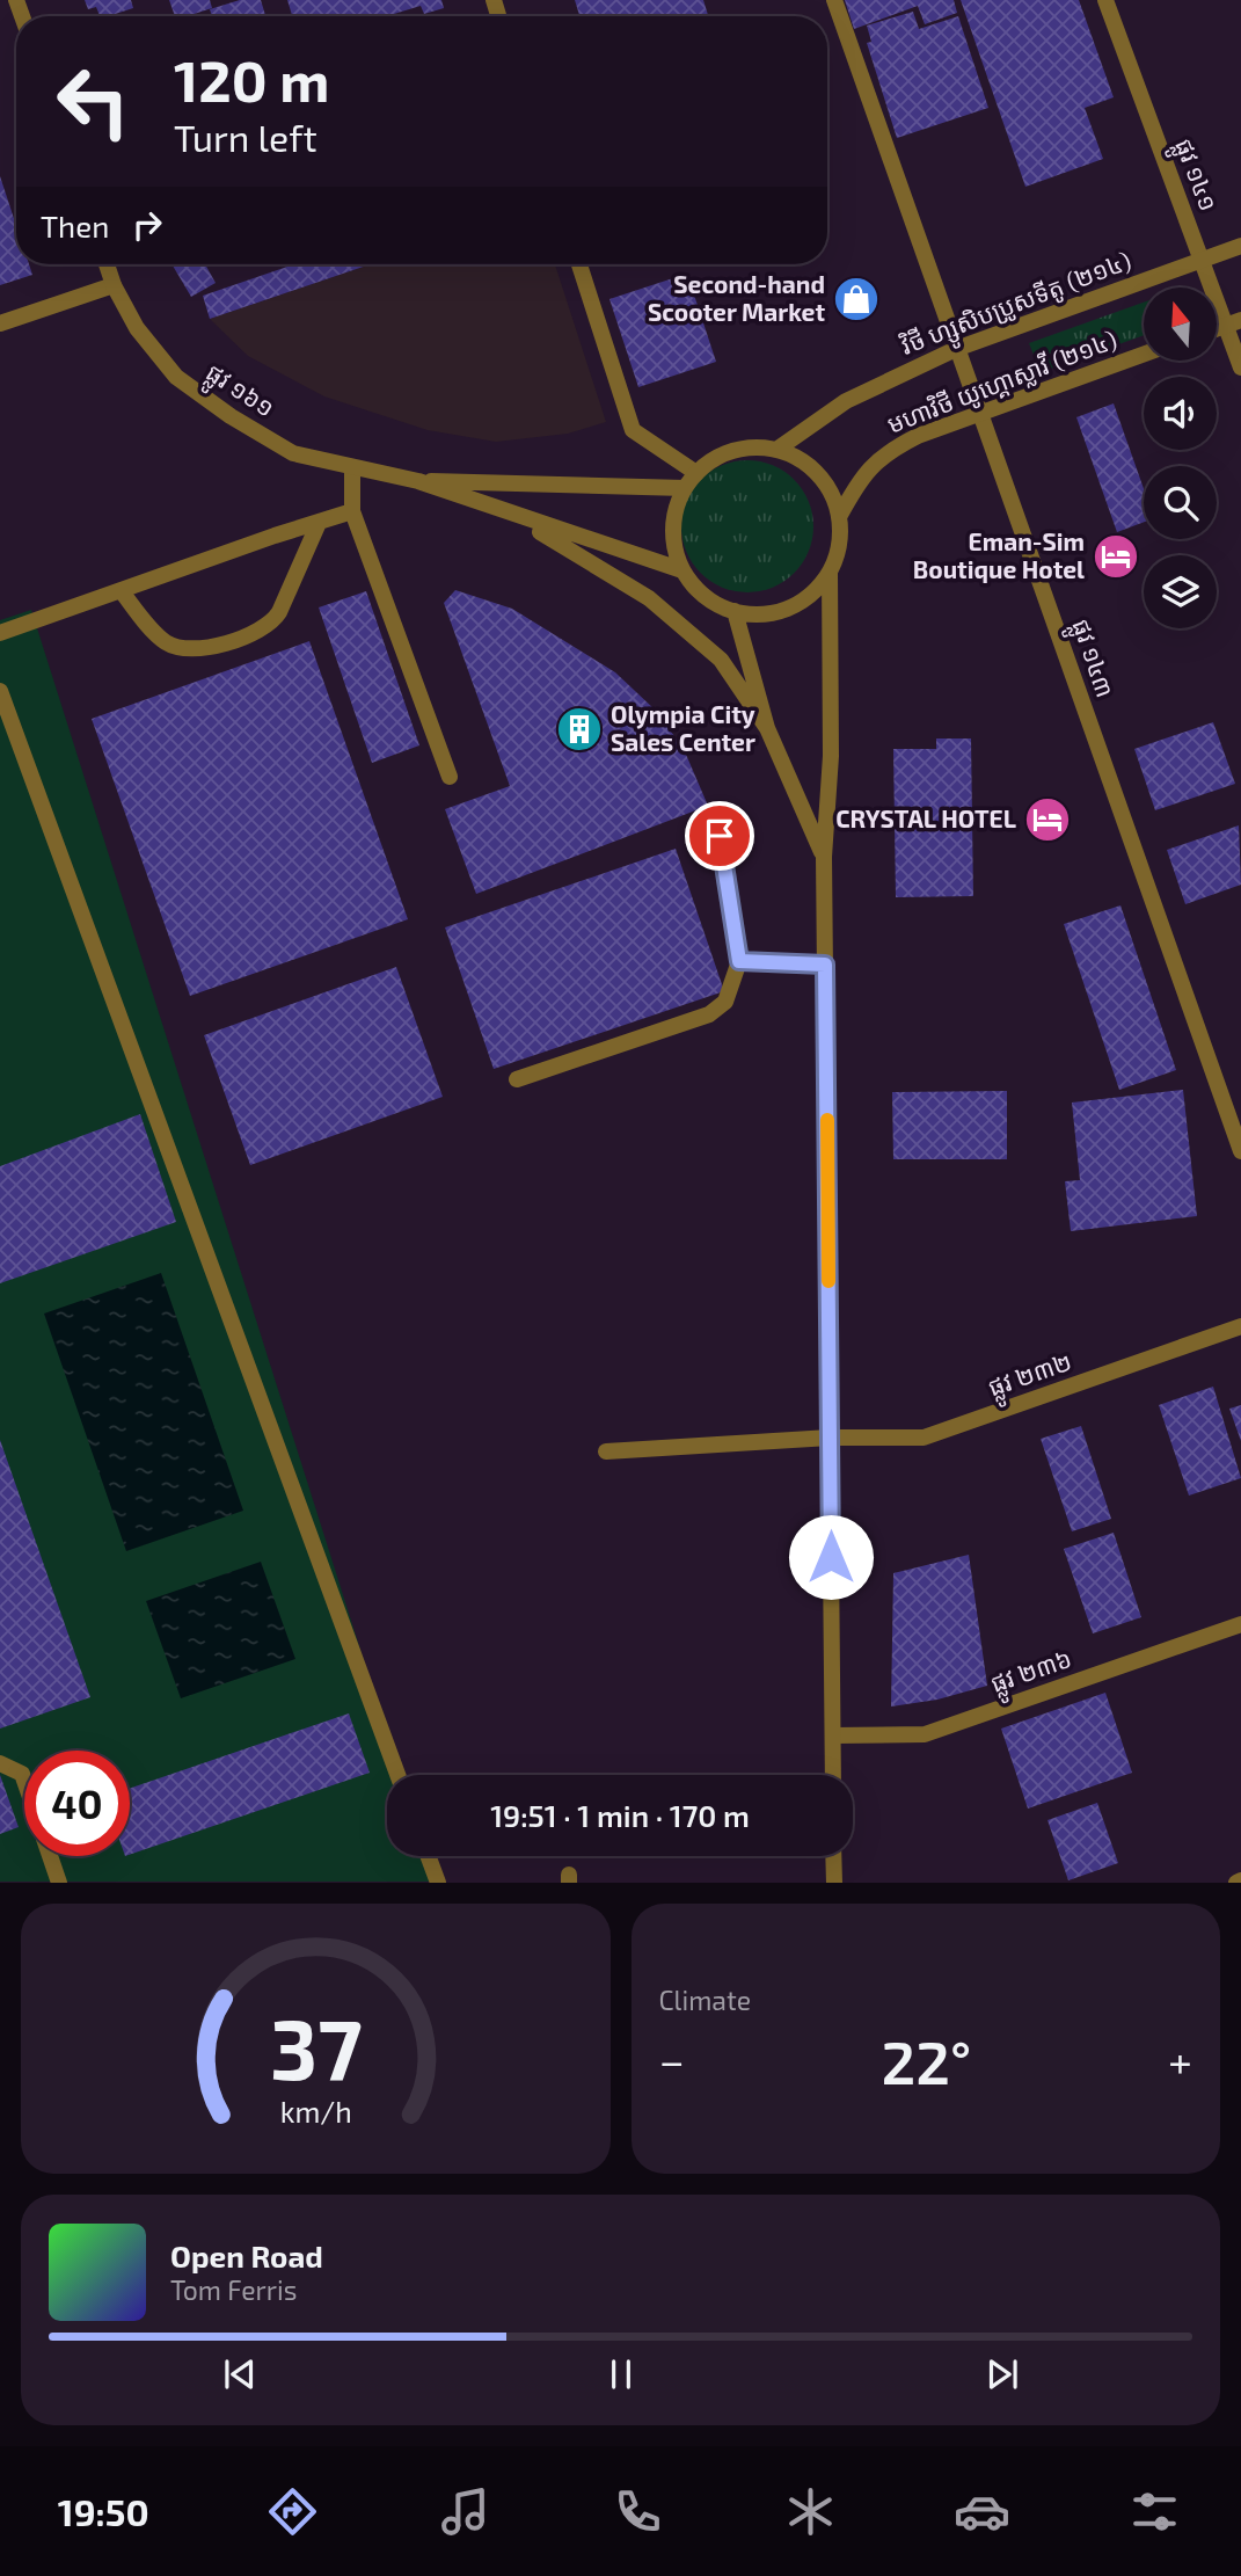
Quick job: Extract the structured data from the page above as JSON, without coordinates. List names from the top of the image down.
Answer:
{
  "streets": {
    "street": [
      "ផ្លូវ ១៤១",
      "វិថី ហ្សូសិបប្រូសទីតូ (២១៤)",
      "មហាវិថី យូហ្គោស្លាវី (២១៤)",
      "ផ្លូវ ១៦១",
      "ផ្លូវ ១៤៣",
      "ផ្លូវ ២៣២",
      "ផ្លូវ ២៣៦"
    ]
  },
  "crossings": [
    ["ផ្លូវ ១៤១", "វិថី ហ្សូសិបប្រូសទីតូ (២១៤)"],
    ["វិថី ហ្សូសិបប្រូសទីតូ (២១៤)", "មហាវិថី យូហ្គោស្លាវី (២១៤)"],
    ["វិថី ហ្សូសិបប្រូសទីតូ (២១៤)", "ផ្លូវ ១៦១"],
    ["វិថី ហ្សូសិបប្រូសទីតូ (២១៤)", "ផ្លូវ ១៤៣"],
    ["មហាវិថី យូហ្គោស្លាវី (២១៤)", "ផ្លូវ ១៦១"],
    ["មហាវិថី យូហ្គោស្លាវី (២១៤)", "ផ្លូវ ១៤៣"]
  ],
  "places": {
    "shop": ["Second-hand Scooter Market"],
    "hotel": ["Eman-Sim Boutique Hotel", "CRYSTAL HOTEL"],
    "building": ["Olympia City Sales Center"]
  },
  "north": "top",
  "page": {
    "turn": ["120 m", "Turn left"],
    "then": "Then",
    "limit": "40",
    "trip": "19:51 · 1 min · 170 m",
    "tile": "Climate",
    "heat": ["−", "22°", "+"],
    "song": ["Open Road", "Tom Ferris"],
    "tabs": "19:50",
    "gauge": ["37", "km/h"]
  }
}
